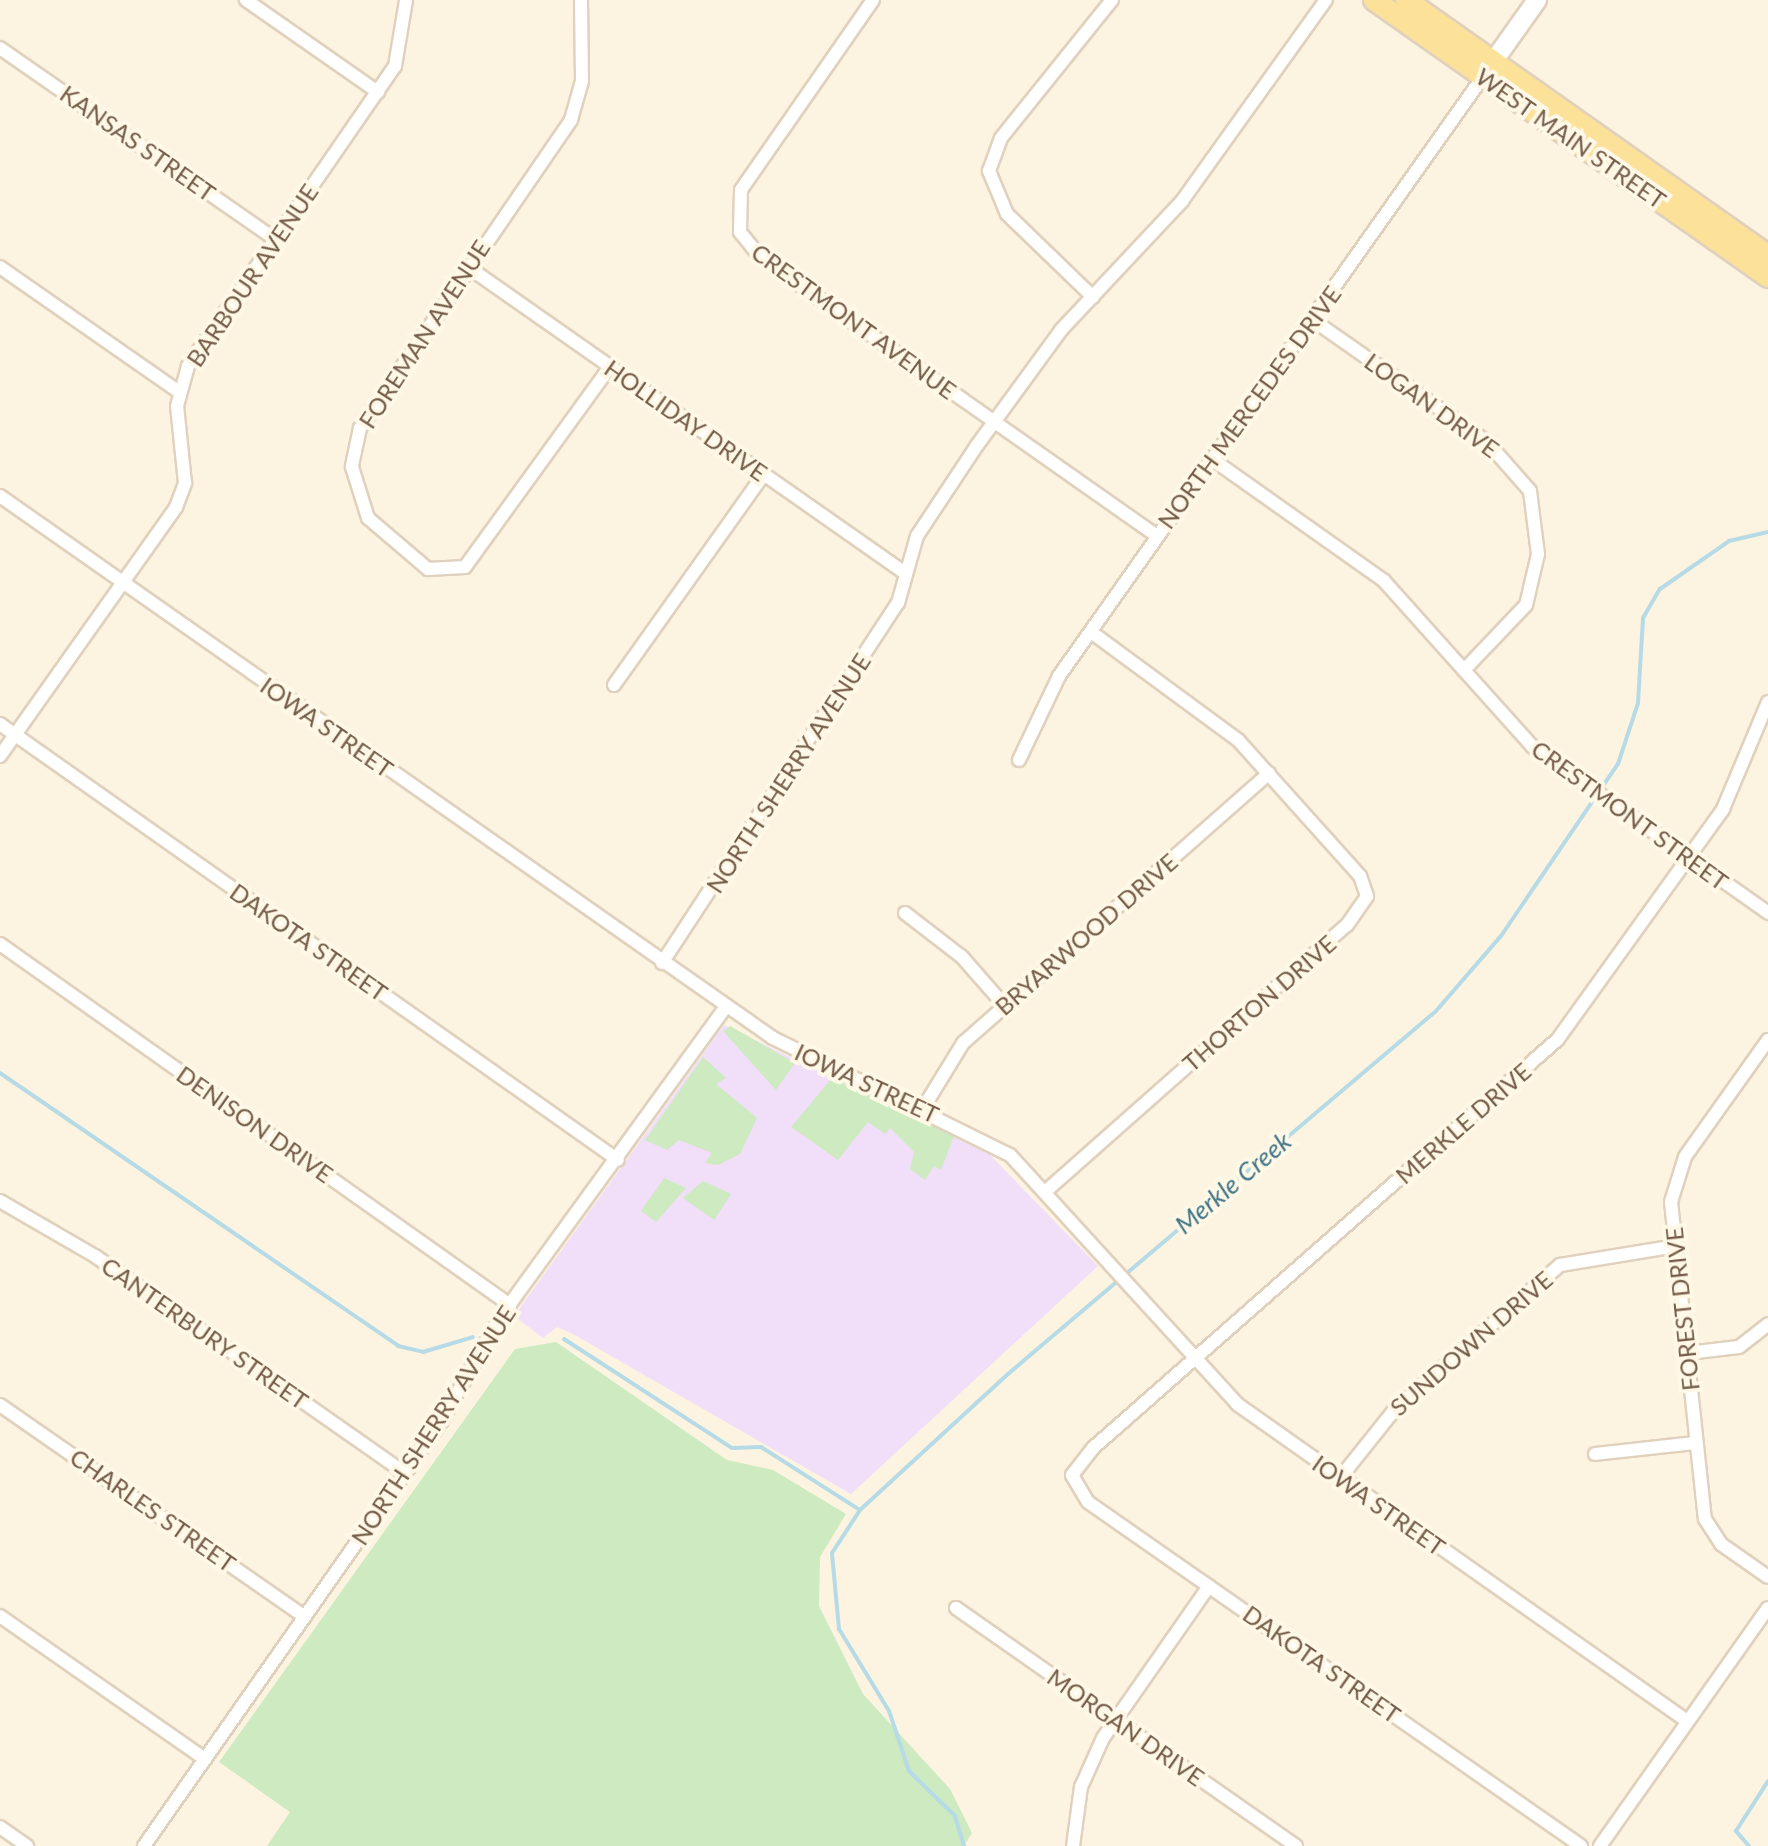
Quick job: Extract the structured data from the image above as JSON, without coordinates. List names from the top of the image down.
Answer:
{
  "streets": {
    "main road": ["WEST MAIN STREET"],
    "street": [
      "KANSAS STREET",
      "BARBOUR AVENUE",
      "CRESTMONT AVENUE",
      "FOREMAN AVENUE",
      "LOGAN DRIVE",
      "NORTH MERCEDES DRIVE",
      "HOLLIDAY DRIVE",
      "IOWA STREET",
      "NORTH SHERRY AVENUE",
      "CRESTMONT STREET",
      "BRYARWOOD DRIVE",
      "DAKOTA STREET",
      "THORTON DRIVE",
      "MERKLE DRIVE",
      "DENISON DRIVE",
      "FOREST DRIVE",
      "CANTERBURY STREET",
      "SUNDOWN DRIVE",
      "CHARLES STREET",
      "MORGAN DRIVE"
    ]
  },
  "crossings": [
    ["WEST MAIN STREET", "NORTH MERCEDES DRIVE"],
    ["KANSAS STREET", "BARBOUR AVENUE"],
    ["BARBOUR AVENUE", "IOWA STREET"],
    ["BARBOUR AVENUE", "DAKOTA STREET"],
    ["CRESTMONT AVENUE", "NORTH MERCEDES DRIVE"],
    ["CRESTMONT AVENUE", "NORTH SHERRY AVENUE"],
    ["FOREMAN AVENUE", "HOLLIDAY DRIVE"],
    ["LOGAN DRIVE", "NORTH MERCEDES DRIVE"],
    ["LOGAN DRIVE", "CRESTMONT STREET"],
    ["NORTH MERCEDES DRIVE", "CRESTMONT STREET"],
    ["HOLLIDAY DRIVE", "NORTH SHERRY AVENUE"],
    ["IOWA STREET", "NORTH SHERRY AVENUE"],
    ["IOWA STREET", "BRYARWOOD DRIVE"],
    ["IOWA STREET", "THORTON DRIVE"],
    ["IOWA STREET", "MERKLE DRIVE"],
    ["IOWA STREET", "SUNDOWN DRIVE"],
    ["NORTH SHERRY AVENUE", "DAKOTA STREET"],
    ["NORTH SHERRY AVENUE", "DENISON DRIVE"],
    ["NORTH SHERRY AVENUE", "CANTERBURY STREET"],
    ["NORTH SHERRY AVENUE", "CHARLES STREET"],
    ["CRESTMONT STREET", "MERKLE DRIVE"],
    ["BRYARWOOD DRIVE", "THORTON DRIVE"],
    ["DAKOTA STREET", "MERKLE DRIVE"],
    ["FOREST DRIVE", "SUNDOWN DRIVE"]
  ],
  "water": ["Merkle Creek"]
}
